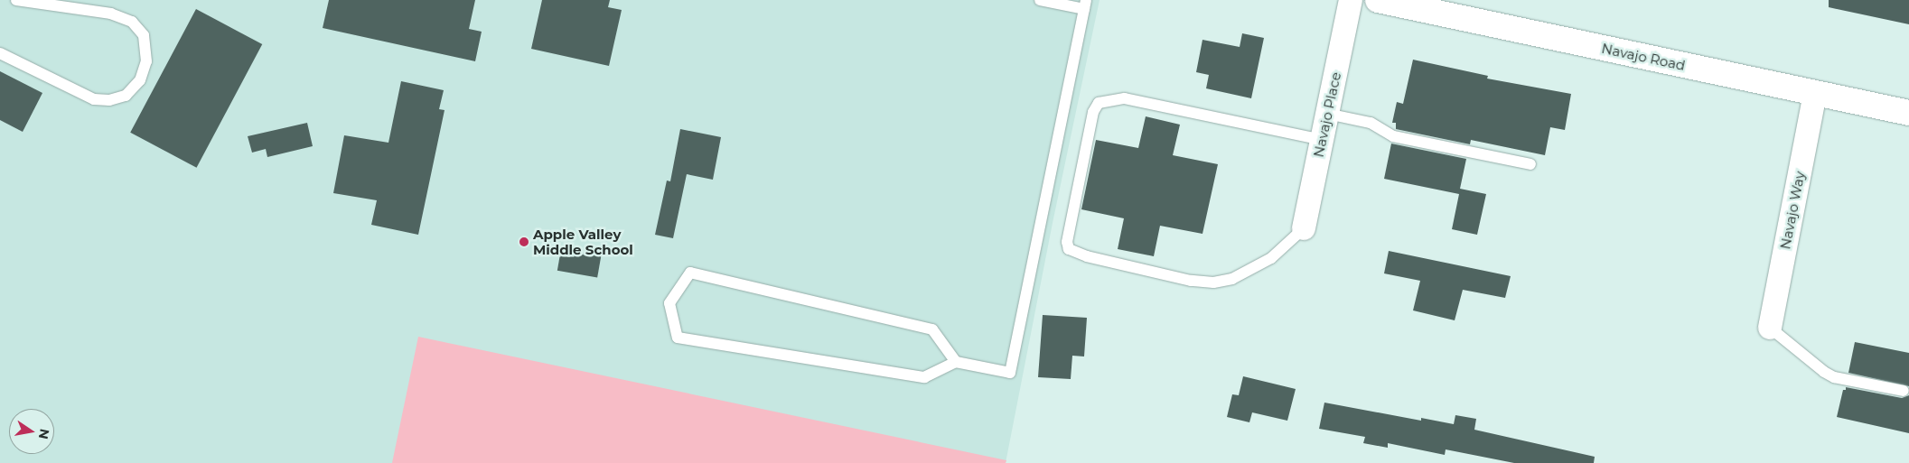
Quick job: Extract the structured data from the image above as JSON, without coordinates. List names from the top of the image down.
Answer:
{
  "streets": {
    "main road": ["Navajo Road"],
    "street": ["Navajo Place", "Navajo Way"]
  },
  "crossings": [
    ["Navajo Road", "Navajo Way"]
  ],
  "places": ["Apple Valley Middle School"],
  "north": "right"
}
